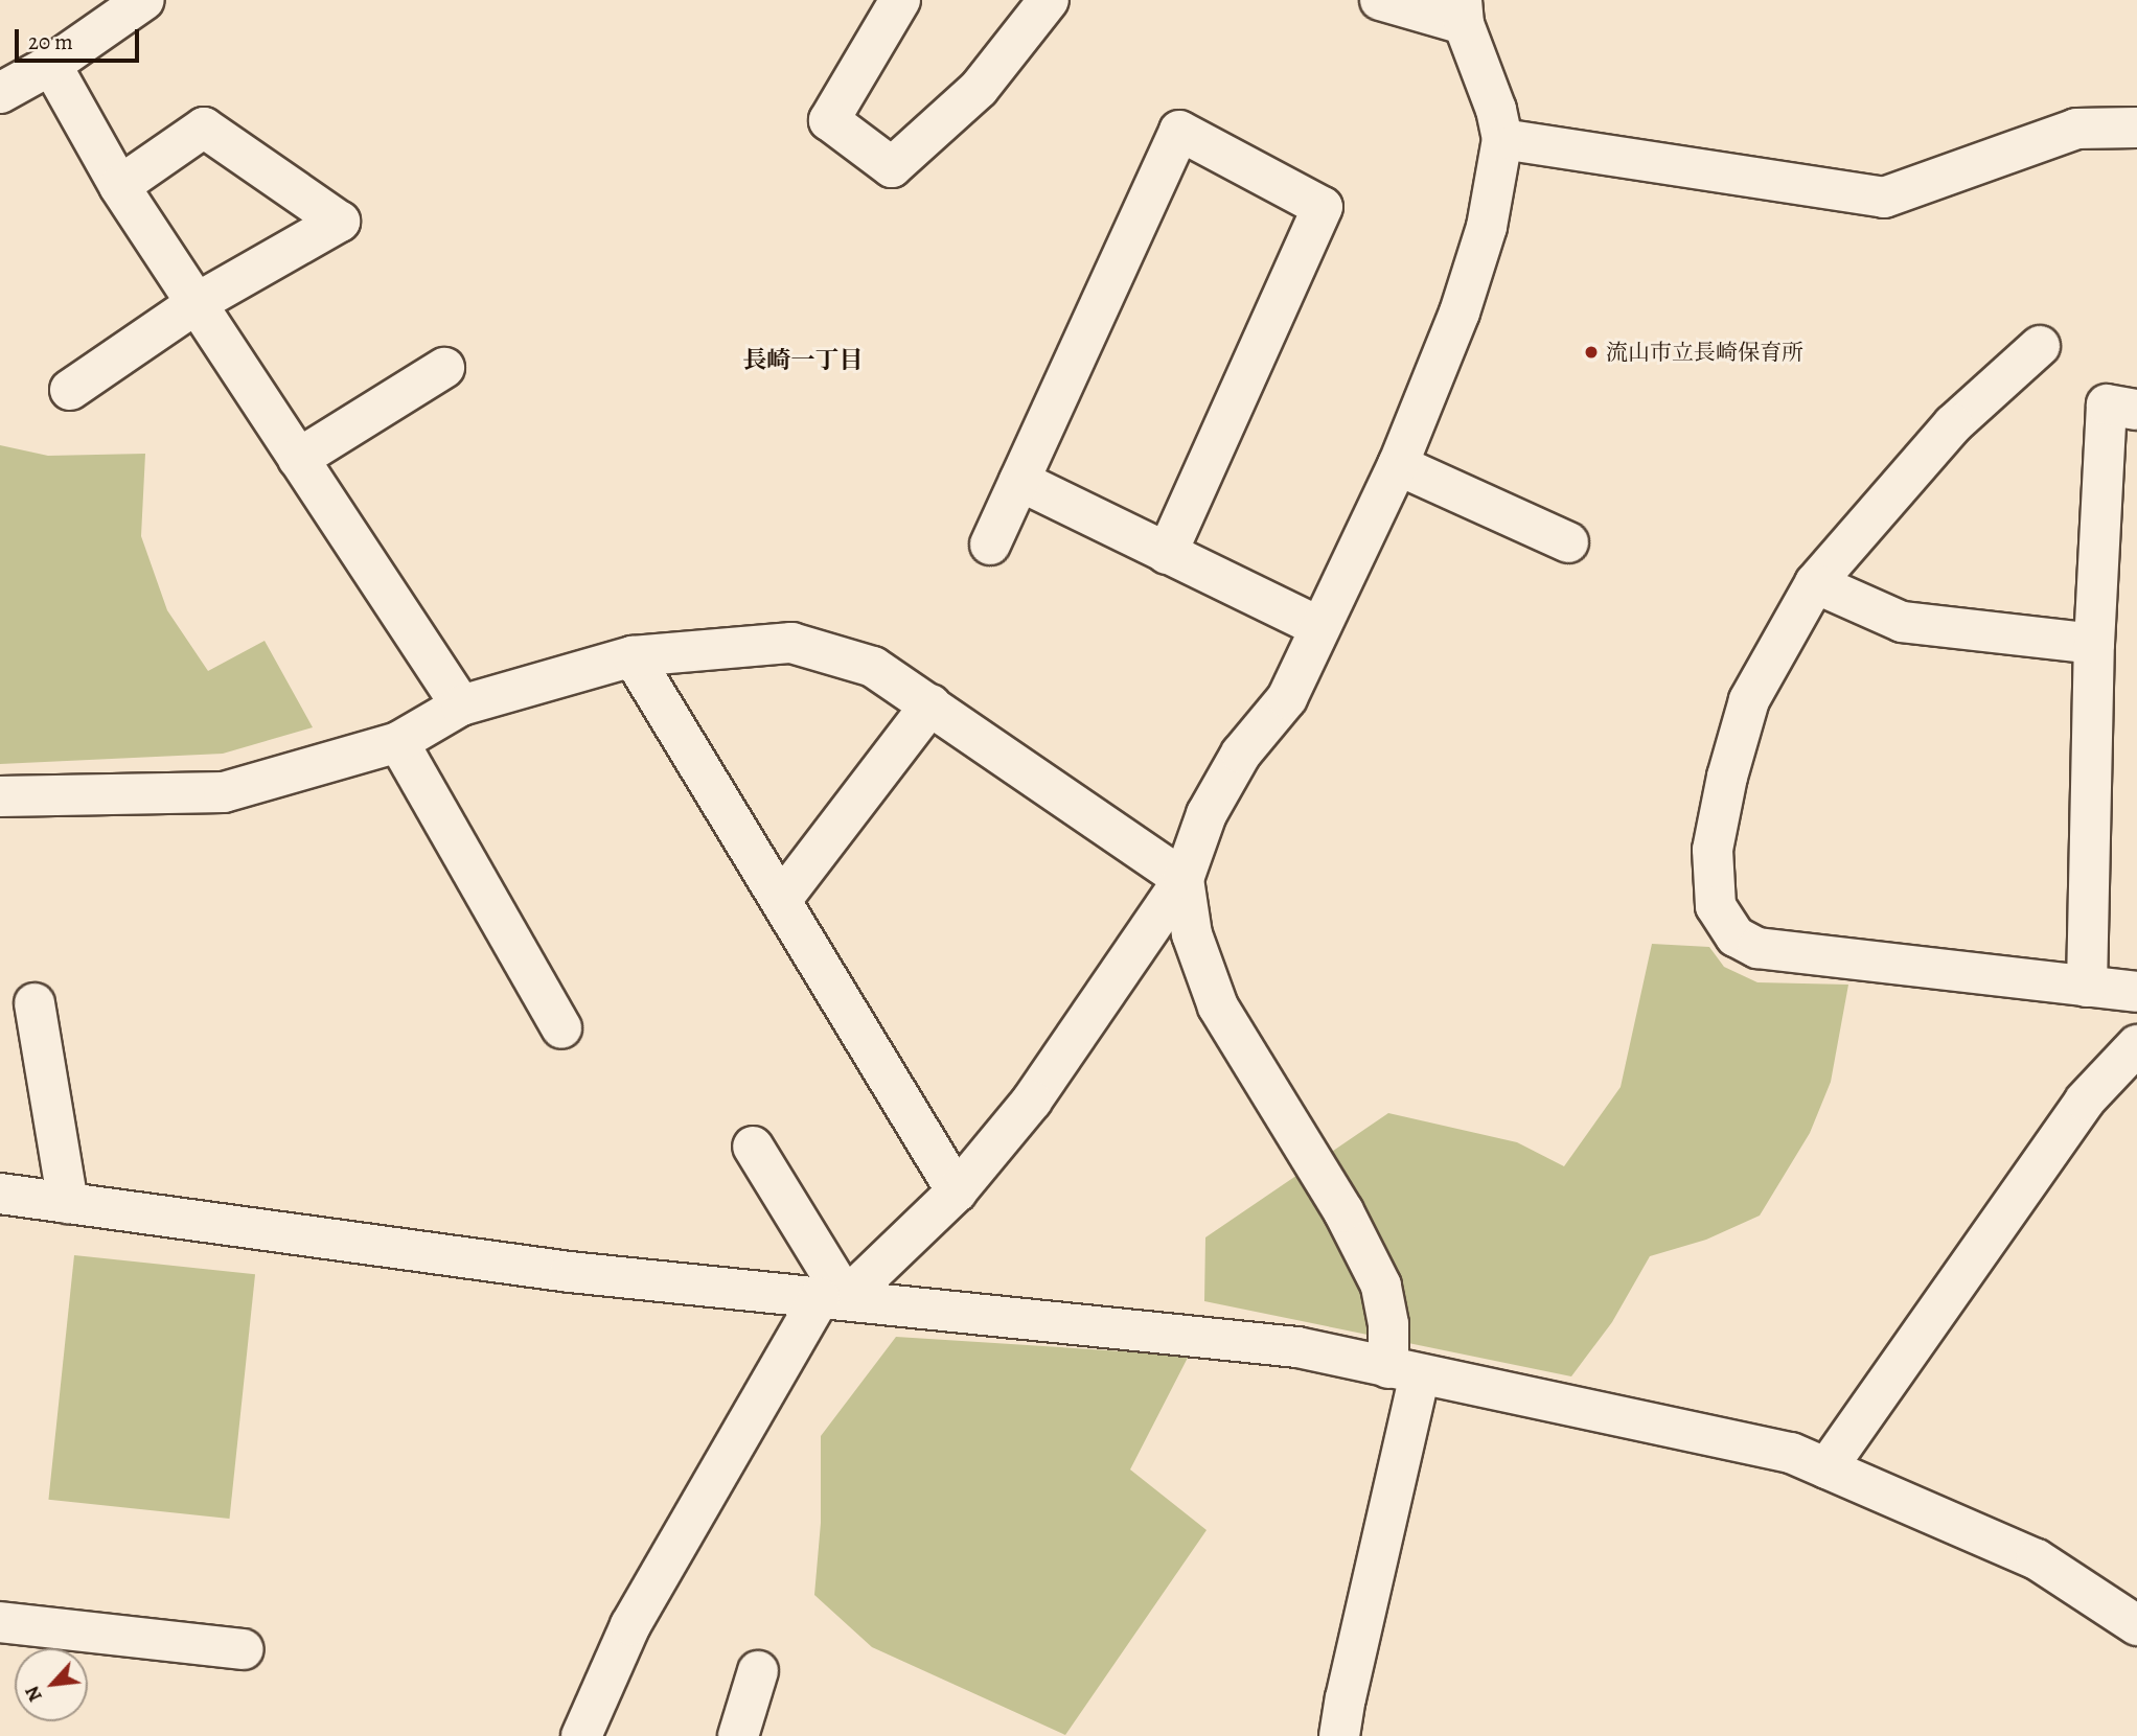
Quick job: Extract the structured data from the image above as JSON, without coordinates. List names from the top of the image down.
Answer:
{
  "districts": ["長崎一丁目"],
  "places": ["流山市立長崎保育所"],
  "scale_bar": "20 m",
  "north": "bottom left"
}
